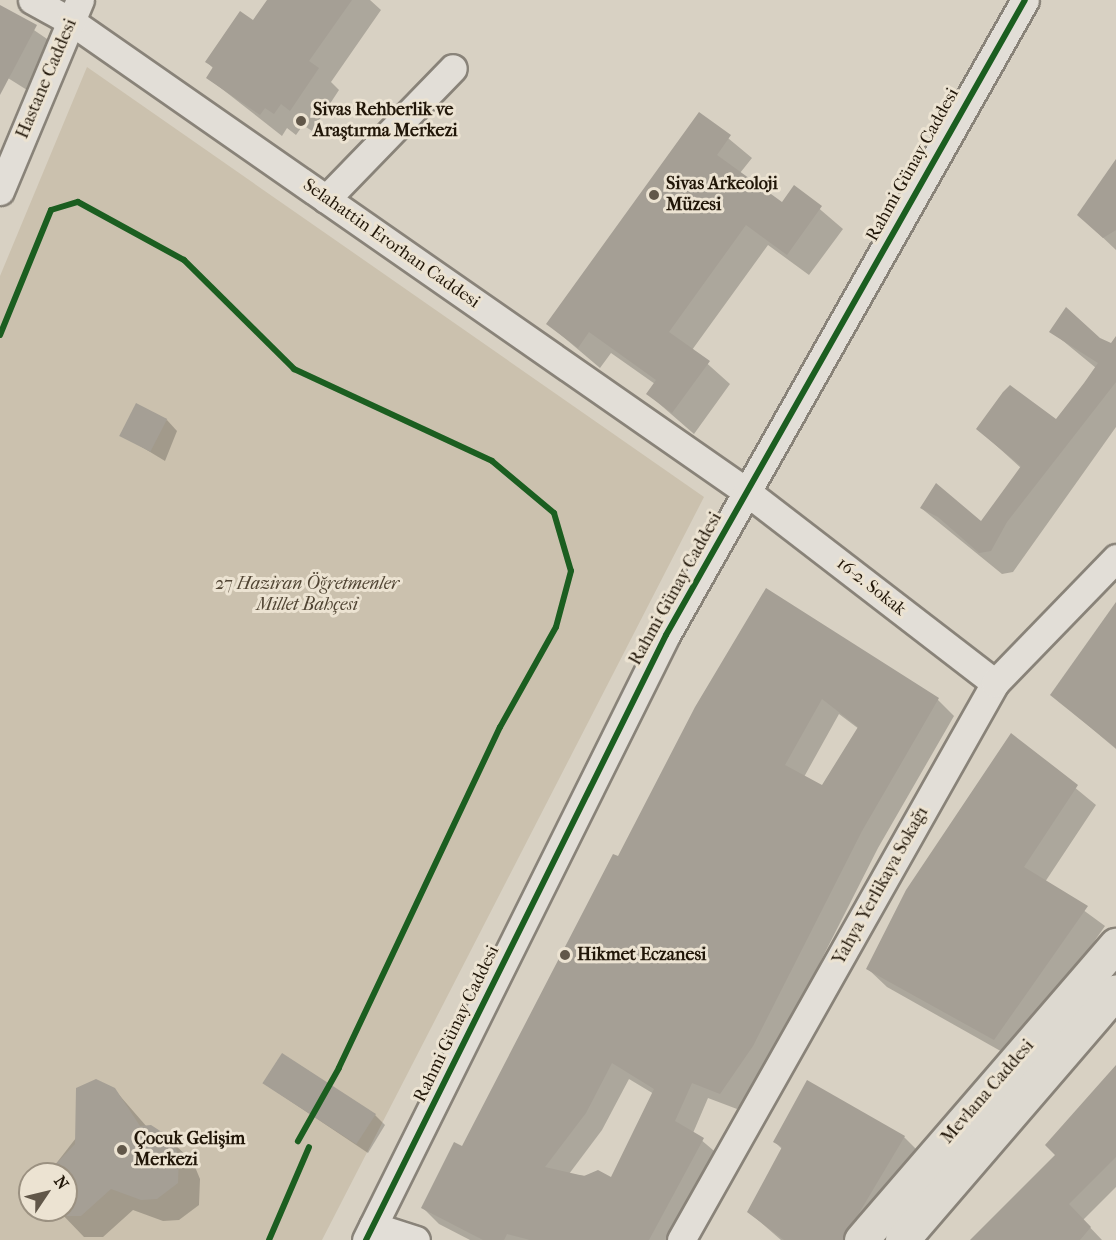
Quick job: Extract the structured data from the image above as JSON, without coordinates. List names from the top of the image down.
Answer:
{
  "streets": {
    "main road": ["Mevlana Caddesi"],
    "street": [
      "Hastane Caddesi",
      "Rahmi Günay Caddesi",
      "Selahattin Erorhan Caddesi",
      "16-2. Sokak",
      "Yahya Yerlikaya Sokağı"
    ]
  },
  "crossings": [
    ["Hastane Caddesi", "Selahattin Erorhan Caddesi"],
    ["Rahmi Günay Caddesi", "Selahattin Erorhan Caddesi"],
    ["Rahmi Günay Caddesi", "16-2. Sokak"],
    ["Selahattin Erorhan Caddesi", "16-2. Sokak"],
    ["16-2. Sokak", "Yahya Yerlikaya Sokağı"]
  ],
  "parks": ["27 Haziran Öğretmenler Millet Bahçesi"],
  "places": [
    "Sivas Rehberlik ve Araştırma Merkezi",
    "Sivas Arkeoloji Müzesi",
    "Hikmet Eczanesi",
    "Çocuk Gelişim Merkezi"
  ],
  "north": "top right"
}
